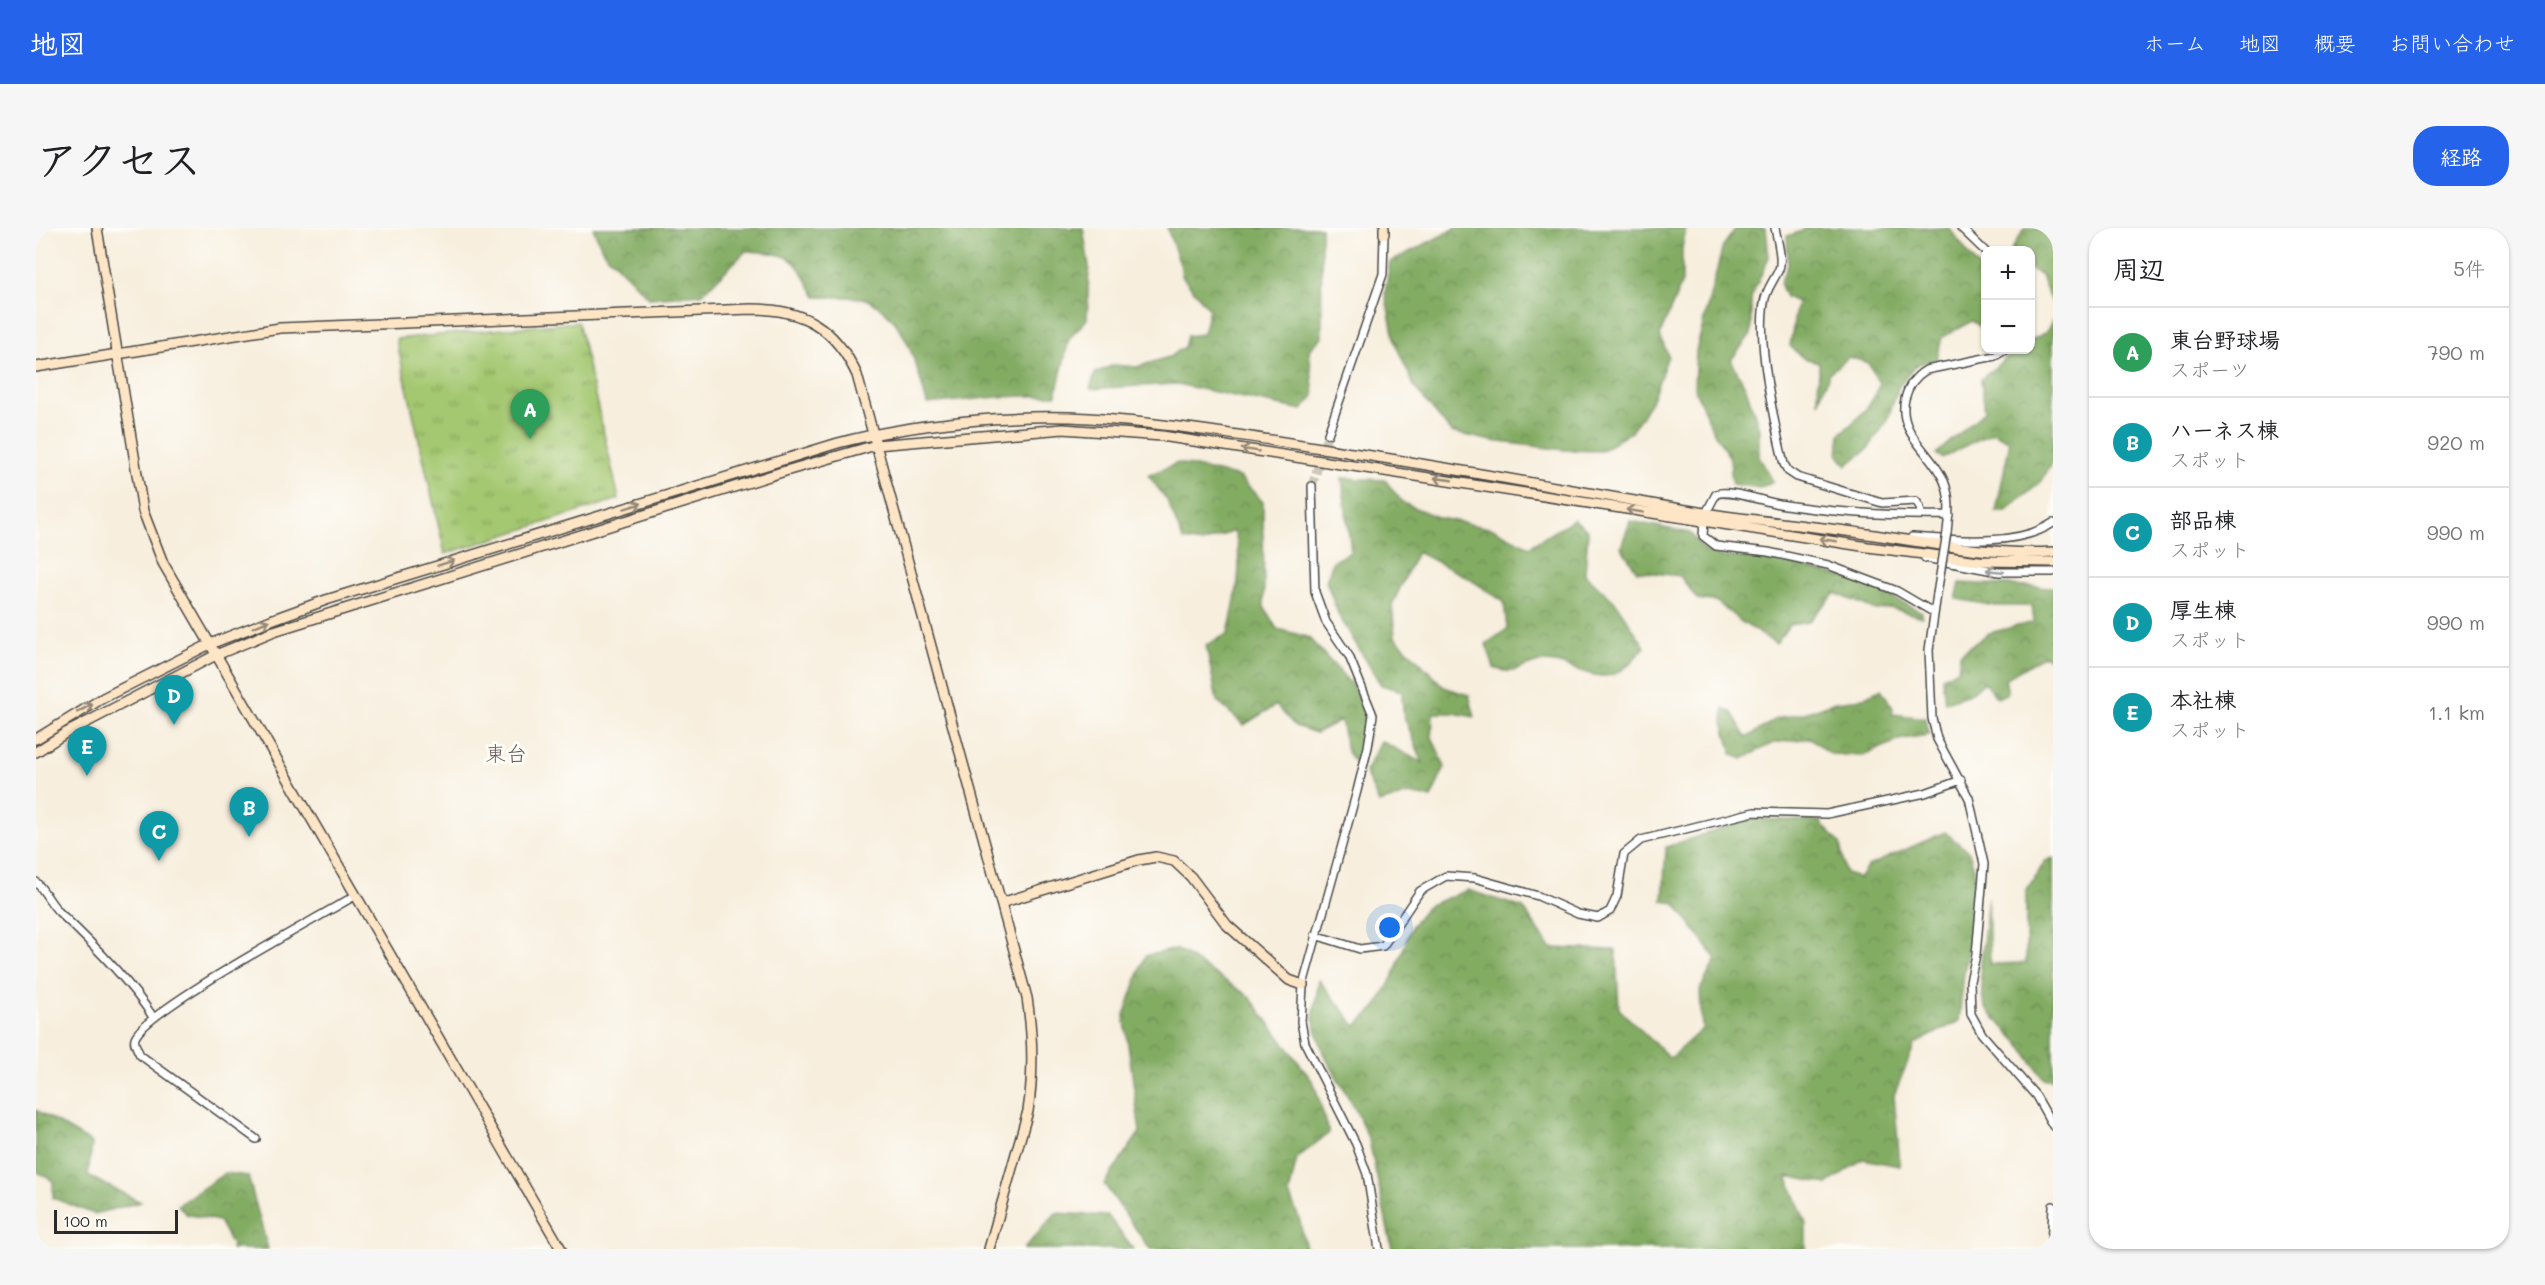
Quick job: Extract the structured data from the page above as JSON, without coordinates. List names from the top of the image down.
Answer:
{
  "districts": ["東台"],
  "scale_bar": "100 m",
  "page": {
    "header": "地図",
    "nav": [
      "ホーム",
      "地図",
      "概要",
      "お問い合わせ"
    ],
    "title": "アクセス",
    "buttons": "経路",
    "heading": ["周辺", "5件"],
    "map_buttons": ["+", "−"],
    "list": [
      {
        "mark": "A",
        "name": "東台野球場",
        "note": "スポーツ",
        "value": "790 m"
      },
      {
        "mark": "B",
        "name": "ハーネス棟",
        "note": "スポット",
        "value": "920 m"
      },
      {
        "mark": "C",
        "name": "部品棟",
        "note": "スポット",
        "value": "990 m"
      },
      {
        "mark": "D",
        "name": "厚生棟",
        "note": "スポット",
        "value": "990 m"
      },
      {
        "mark": "E",
        "name": "本社棟",
        "note": "スポット",
        "value": "1.1 km"
      }
    ],
    "pins": [
      "A",
      "D",
      "E",
      "B",
      "C"
    ],
    "scale": "100 m"
  }
}
